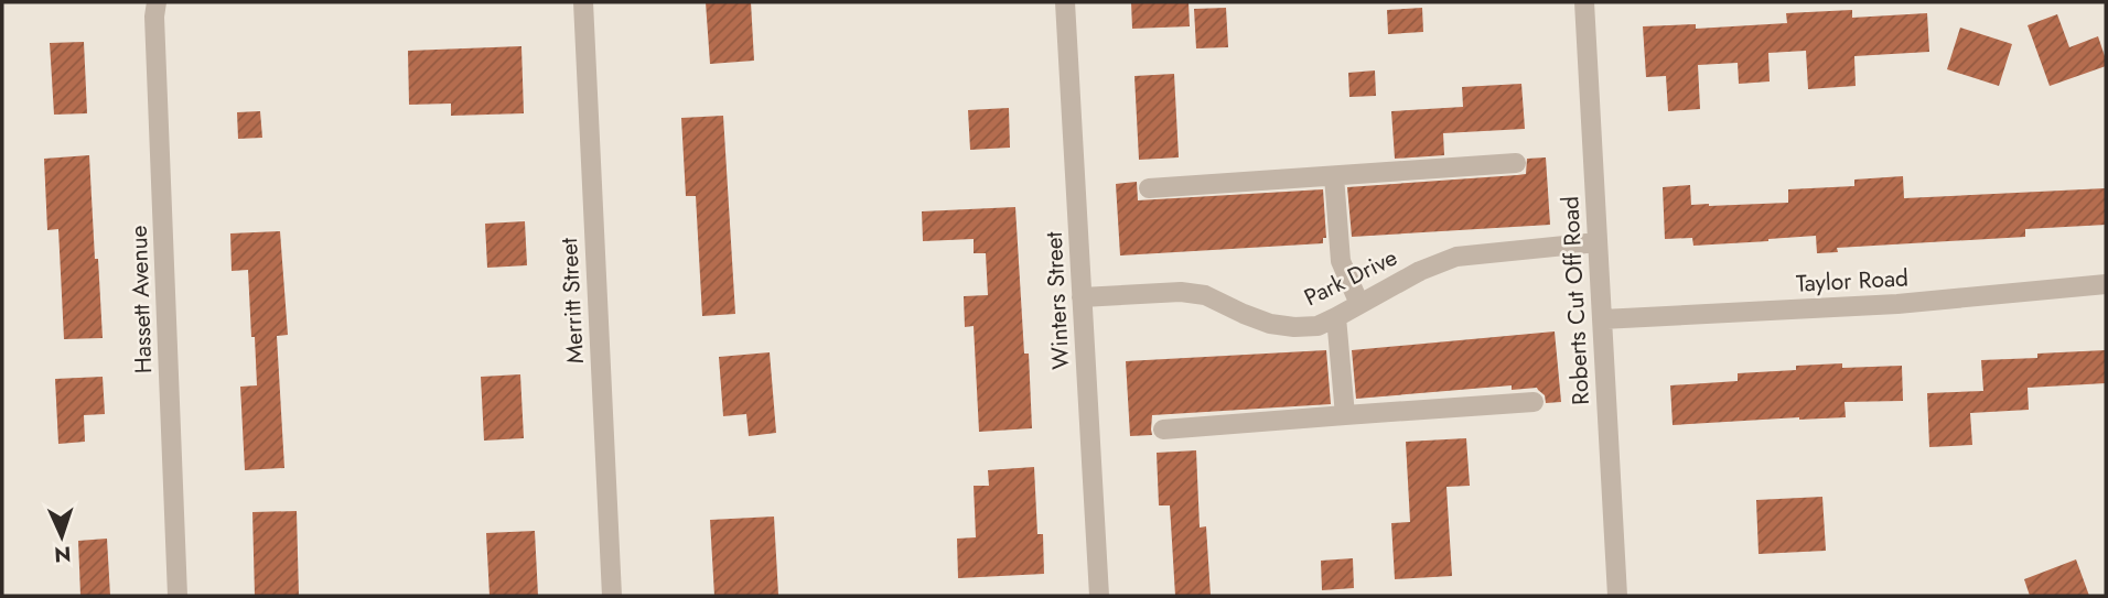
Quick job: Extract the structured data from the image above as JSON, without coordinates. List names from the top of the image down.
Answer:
{
  "streets": {
    "street": [
      "Park Drive",
      "Taylor Road",
      "Hassett Avenue",
      "Merritt Street",
      "Winters Street",
      "Roberts Cut Off Road"
    ]
  },
  "crossings": [
    ["Park Drive", "Winters Street"],
    ["Park Drive", "Roberts Cut Off Road"],
    ["Taylor Road", "Roberts Cut Off Road"]
  ],
  "north": "bottom"
}
